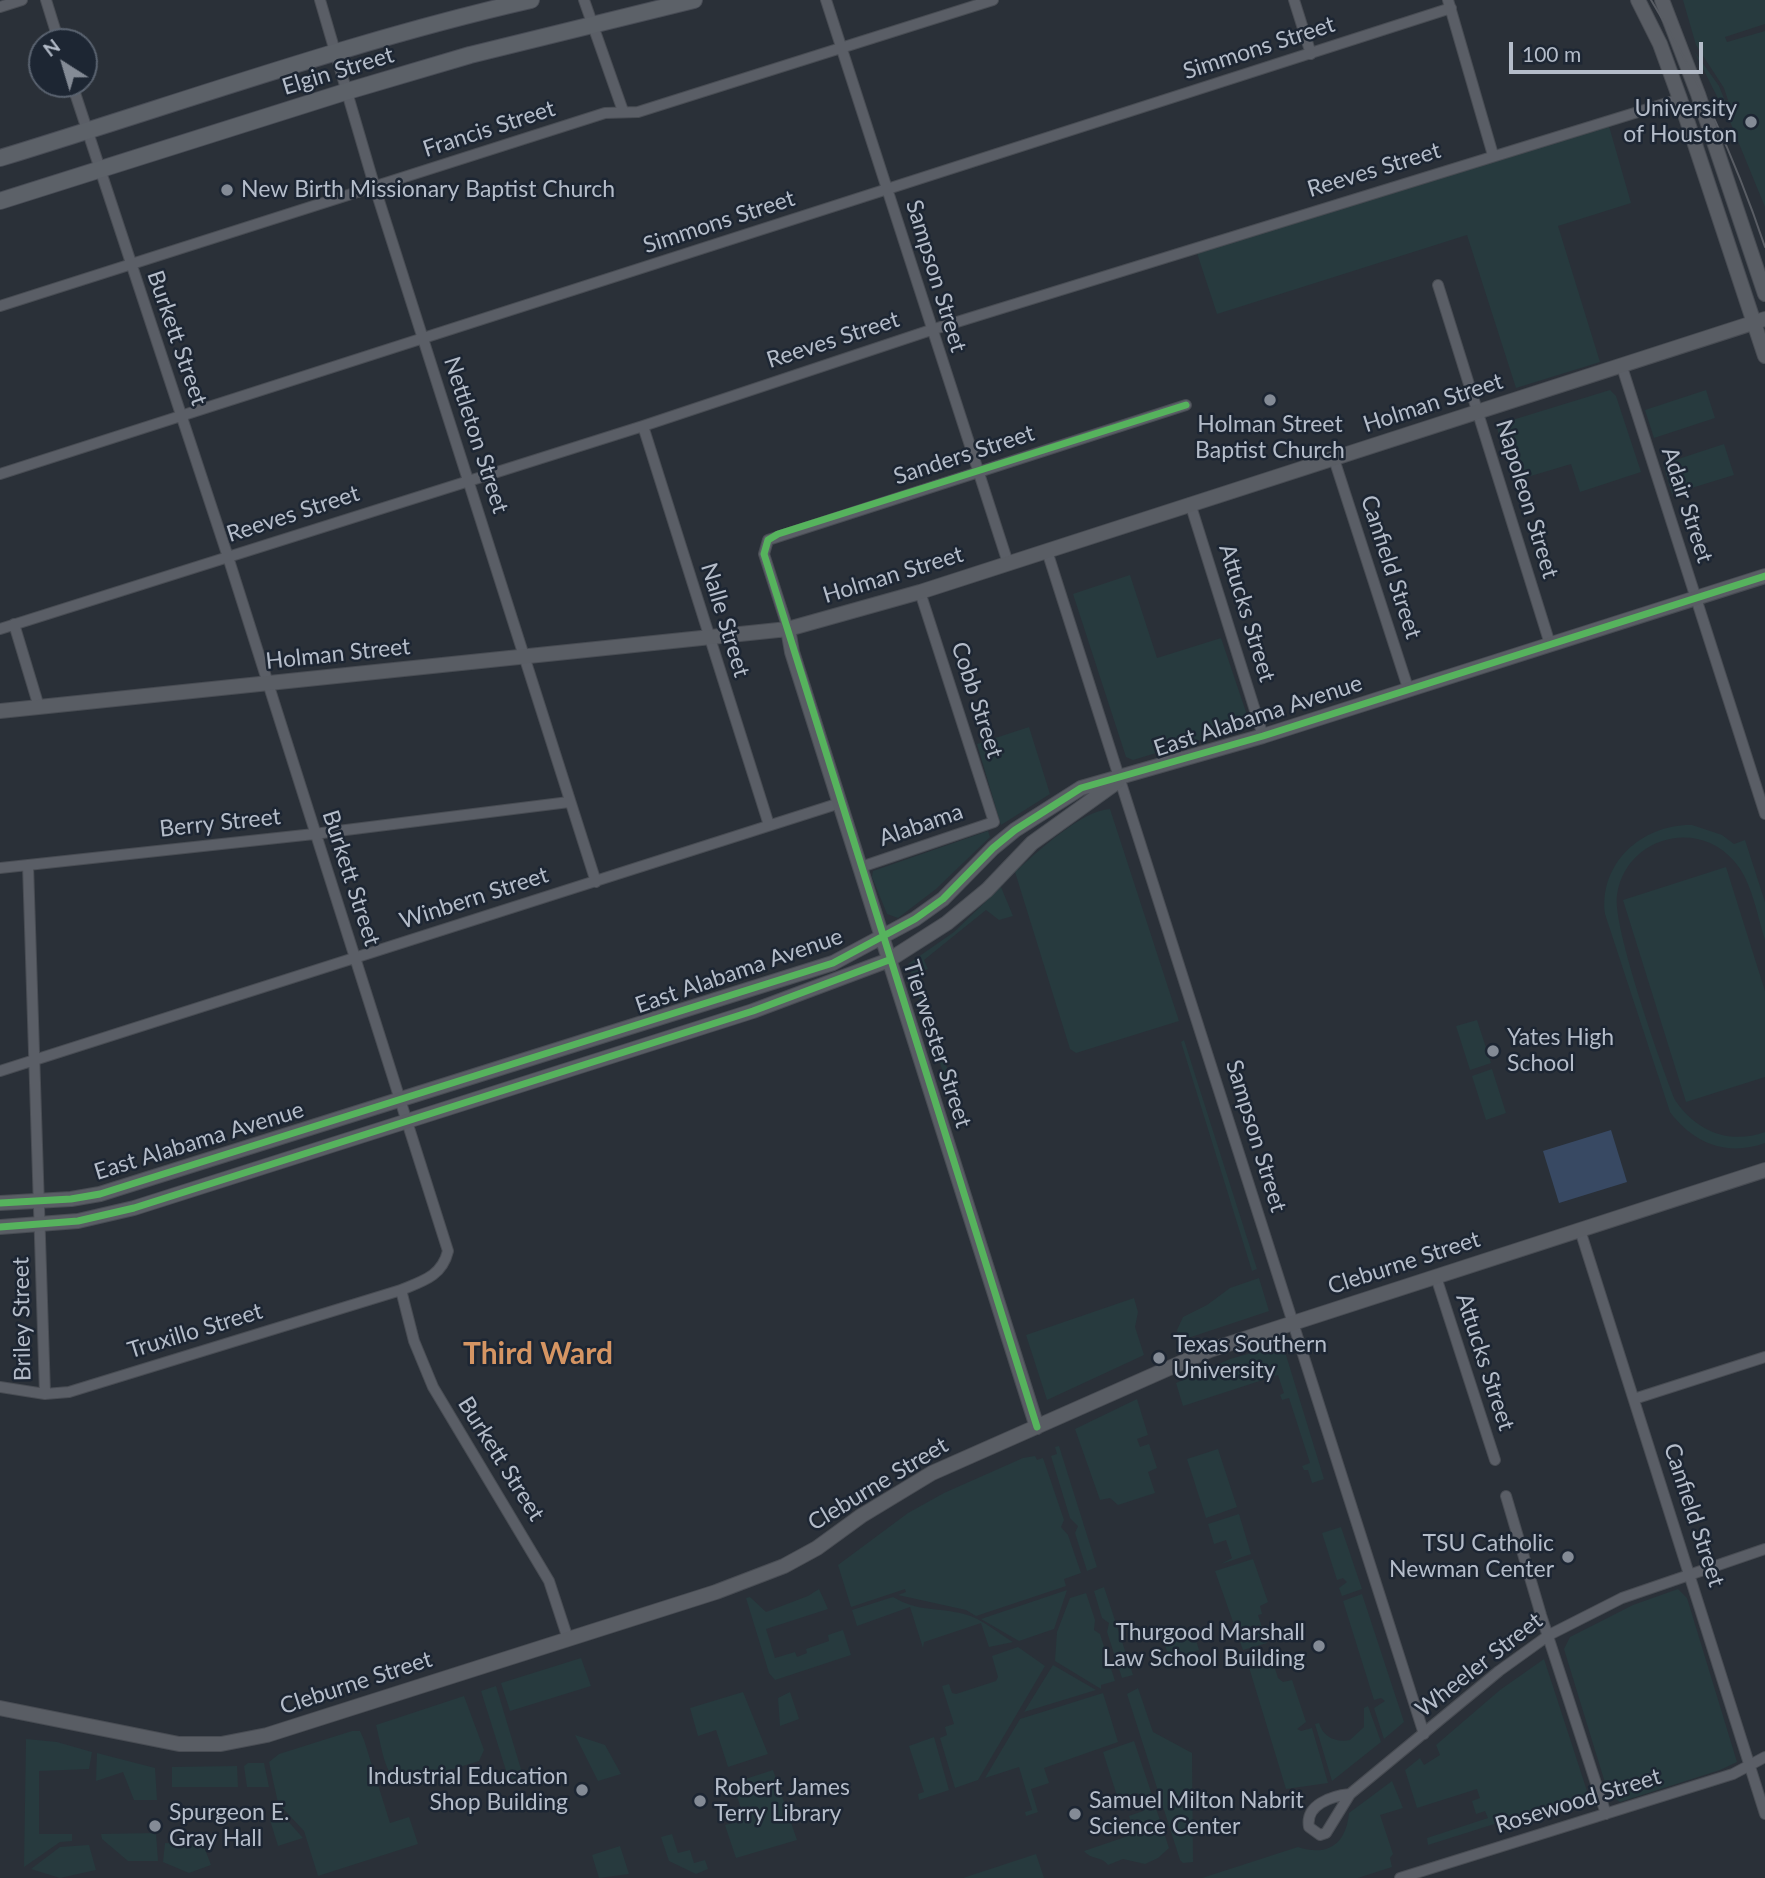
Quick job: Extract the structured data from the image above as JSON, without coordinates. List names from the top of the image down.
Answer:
{
  "streets": {
    "main road": ["Elgin Street"],
    "street": [
      "Simmons Street",
      "Francis Street",
      "Reeves Street",
      "Sampson Street",
      "Burkett Street",
      "Holman Street",
      "Nettleton Street",
      "Sanders Street",
      "Napoleon Street",
      "Adair Street",
      "Canfield Street",
      "Attucks Street",
      "Nalle Street",
      "Cobb Street",
      "East Alabama Avenue",
      "Berry Street",
      "Alabama",
      "Winbern Street",
      "Tierwester Street",
      "Cleburne Street",
      "Briley Street",
      "Truxillo Street",
      "Wheeler Street",
      "Rosewood Street"
    ]
  },
  "crossings": [
    ["Simmons Street", "Sampson Street"],
    ["Simmons Street", "Burkett Street"],
    ["Simmons Street", "Nettleton Street"],
    ["Elgin Street", "Burkett Street"],
    ["Elgin Street", "Nettleton Street"],
    ["Francis Street", "Sampson Street"],
    ["Francis Street", "Burkett Street"],
    ["Francis Street", "Nettleton Street"],
    ["Reeves Street", "Sampson Street"],
    ["Reeves Street", "Burkett Street"],
    ["Reeves Street", "Nettleton Street"],
    ["Reeves Street", "Nalle Street"],
    ["Sampson Street", "Holman Street"],
    ["Sampson Street", "Sanders Street"],
    ["Sampson Street", "East Alabama Avenue"],
    ["Sampson Street", "Cleburne Street"],
    ["Sampson Street", "Wheeler Street"],
    ["Burkett Street", "Holman Street"],
    ["Burkett Street", "East Alabama Avenue"],
    ["Burkett Street", "Berry Street"],
    ["Burkett Street", "Winbern Street"],
    ["Burkett Street", "Cleburne Street"],
    ["Burkett Street", "Truxillo Street"],
    ["Holman Street", "Nettleton Street"],
    ["Holman Street", "Napoleon Street"],
    ["Holman Street", "Adair Street"],
    ["Holman Street", "Canfield Street"],
    ["Holman Street", "Attucks Street"],
    ["Holman Street", "Nalle Street"],
    ["Holman Street", "Cobb Street"],
    ["Holman Street", "Tierwester Street"],
    ["Nettleton Street", "Berry Street"],
    ["Nettleton Street", "Winbern Street"],
    ["Sanders Street", "Tierwester Street"],
    ["Napoleon Street", "East Alabama Avenue"],
    ["Adair Street", "East Alabama Avenue"],
    ["Canfield Street", "East Alabama Avenue"],
    ["Canfield Street", "Cleburne Street"],
    ["Canfield Street", "Wheeler Street"],
    ["Canfield Street", "Rosewood Street"],
    ["Attucks Street", "East Alabama Avenue"],
    ["Attucks Street", "Cleburne Street"],
    ["Nalle Street", "Winbern Street"],
    ["Cobb Street", "Alabama"],
    ["East Alabama Avenue", "Tierwester Street"],
    ["East Alabama Avenue", "Briley Street"],
    ["Berry Street", "Briley Street"],
    ["Alabama", "Tierwester Street"],
    ["Winbern Street", "Tierwester Street"],
    ["Winbern Street", "Briley Street"],
    ["Tierwester Street", "Cleburne Street"],
    ["Briley Street", "Truxillo Street"]
  ],
  "districts": ["Third Ward"],
  "places": [
    "University of Houston",
    "New Birth Missionary Baptist Church",
    "Holman Street Baptist Church",
    "Yates High School",
    "Texas Southern University",
    "TSU Catholic Newman Center",
    "Thurgood Marshall Law School Building",
    "Industrial Education Shop Building",
    "Robert James Terry Library",
    "Samuel Milton Nabrit Science Center",
    "Spurgeon E. Gray Hall"
  ],
  "scale_bar": "100 m",
  "north": "top left"
}
